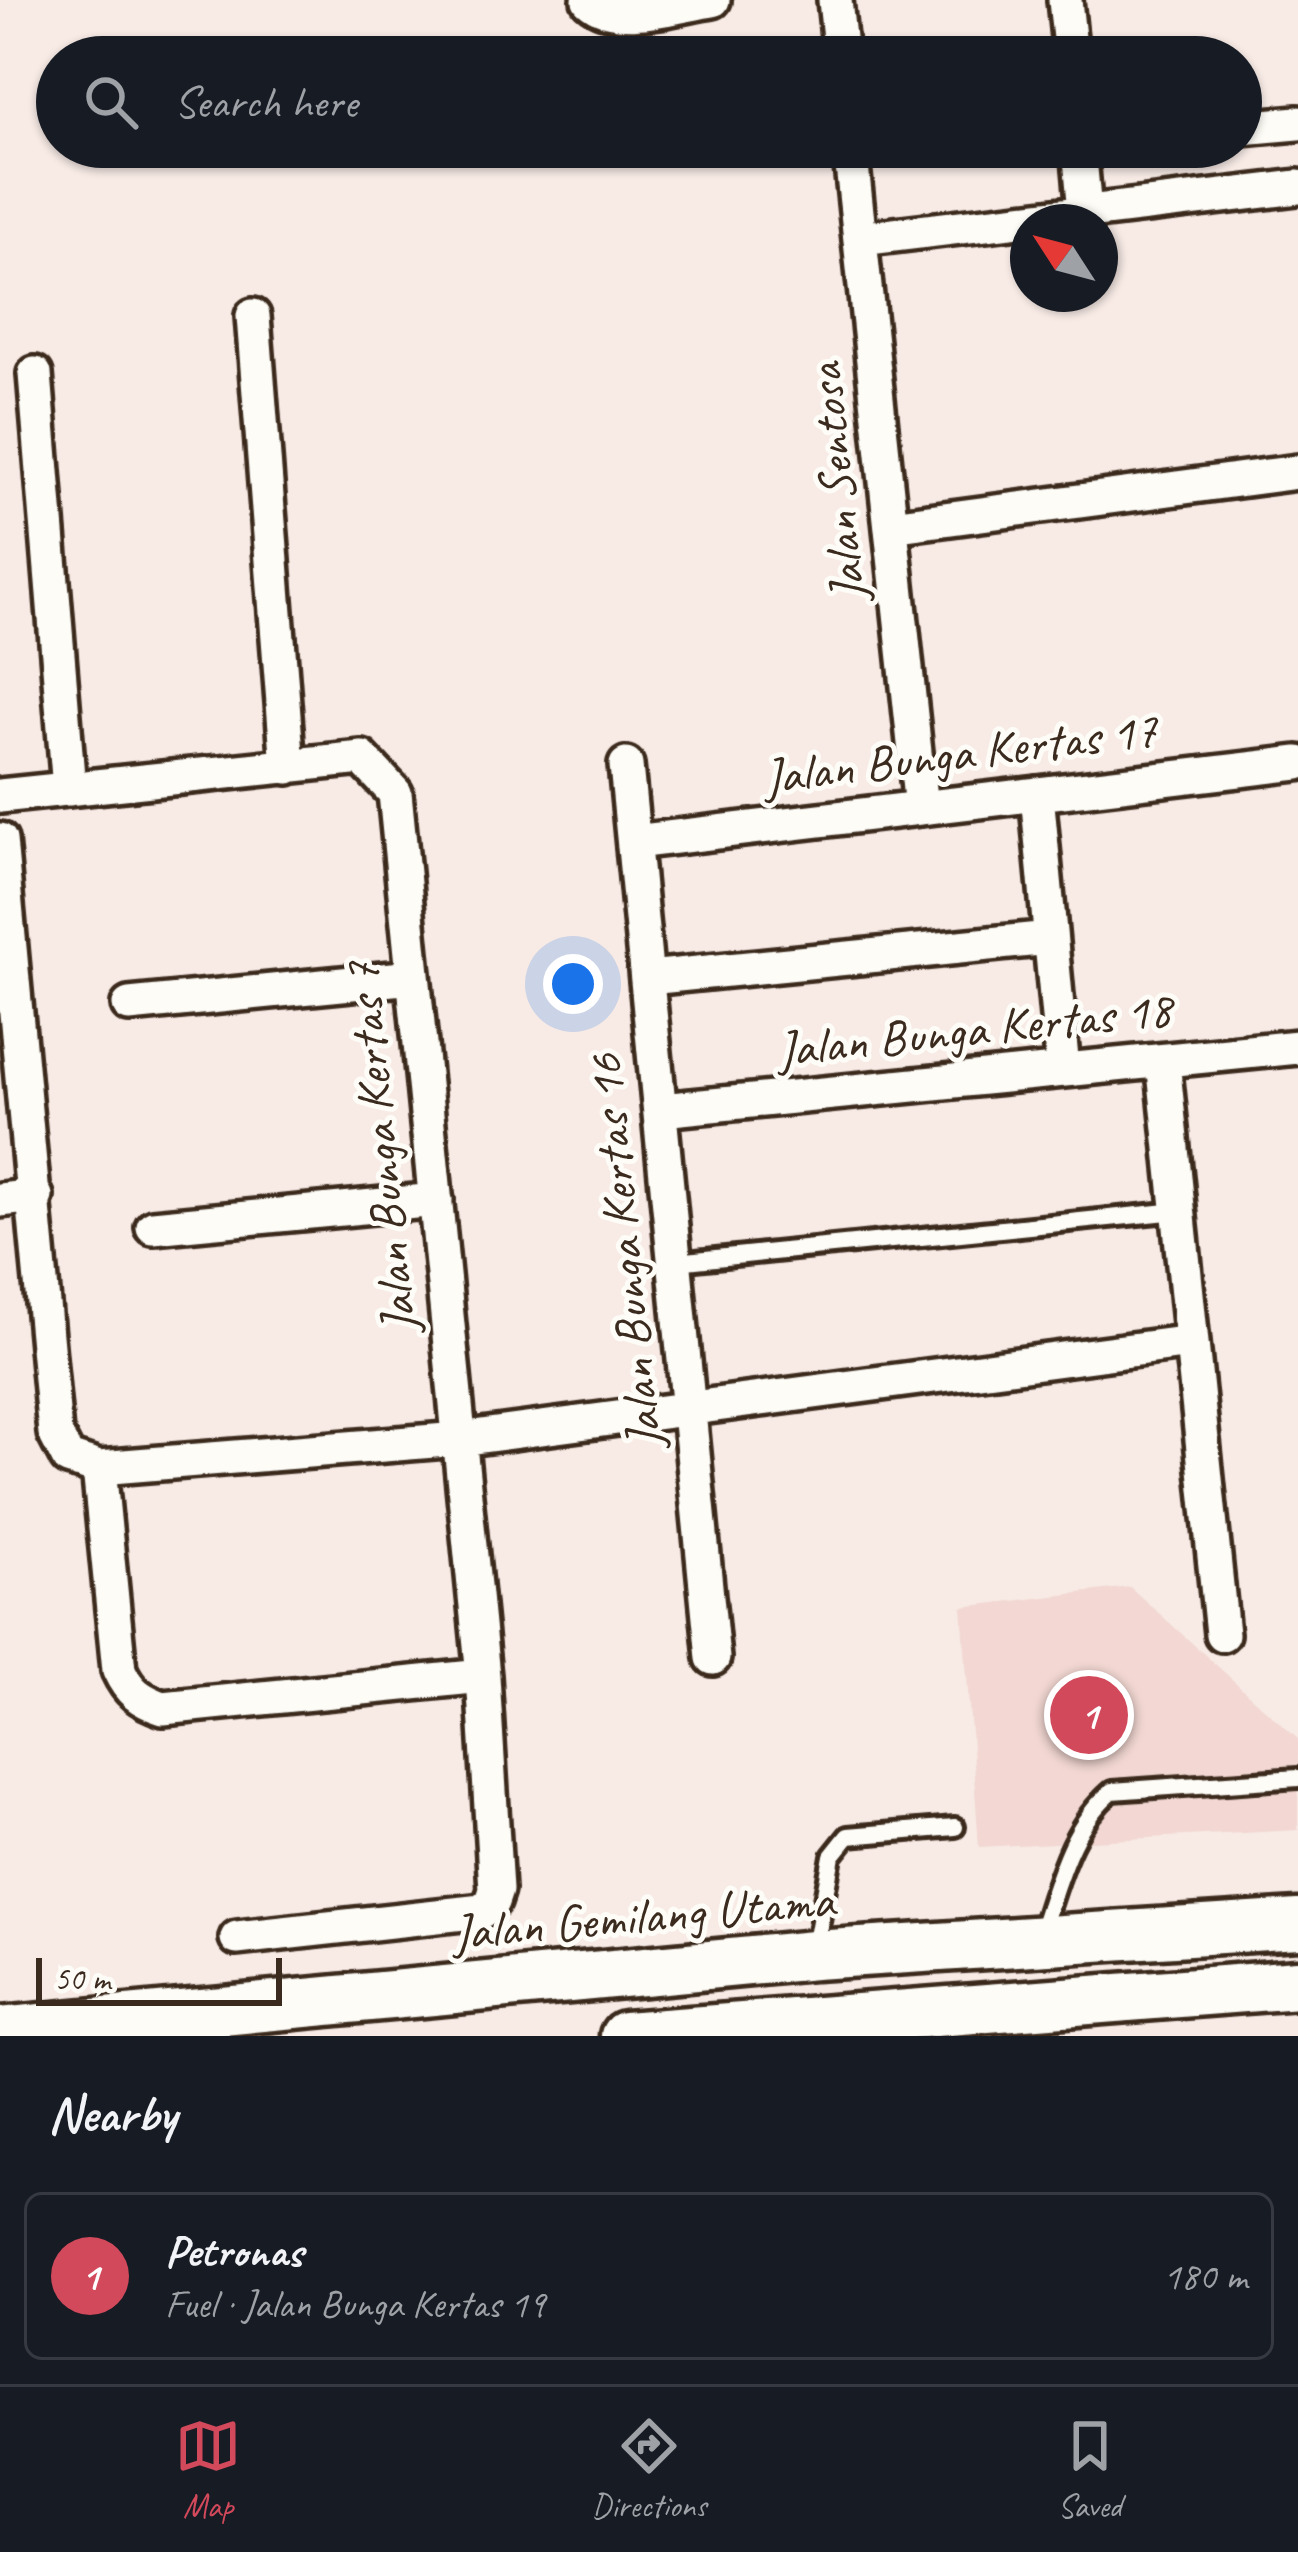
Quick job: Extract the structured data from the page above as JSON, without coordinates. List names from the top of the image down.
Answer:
{
  "streets": {
    "main road": ["Jalan Gemilang Utama"],
    "street": [
      "Jalan Sentosa",
      "Jalan Bunga Kertas 17",
      "Jalan Bunga Kertas 18",
      "Jalan Bunga Kertas 7",
      "Jalan Bunga Kertas 16"
    ]
  },
  "crossings": [
    ["Jalan Sentosa", "Jalan Bunga Kertas 17"],
    ["Jalan Bunga Kertas 17", "Jalan Bunga Kertas 16"],
    ["Jalan Bunga Kertas 18", "Jalan Bunga Kertas 16"]
  ],
  "scale_bar": "50 m",
  "north": "top left",
  "page": {
    "search": "Search here",
    "pins": "1",
    "scale": "50 m",
    "heading": "Nearby",
    "list": [
      {
        "mark": "1",
        "name": "Petronas",
        "note": "Fuel · Jalan Bunga Kertas 19",
        "value": "180 m"
      }
    ],
    "nav": ["Map", "Directions", "Saved"]
  }
}
